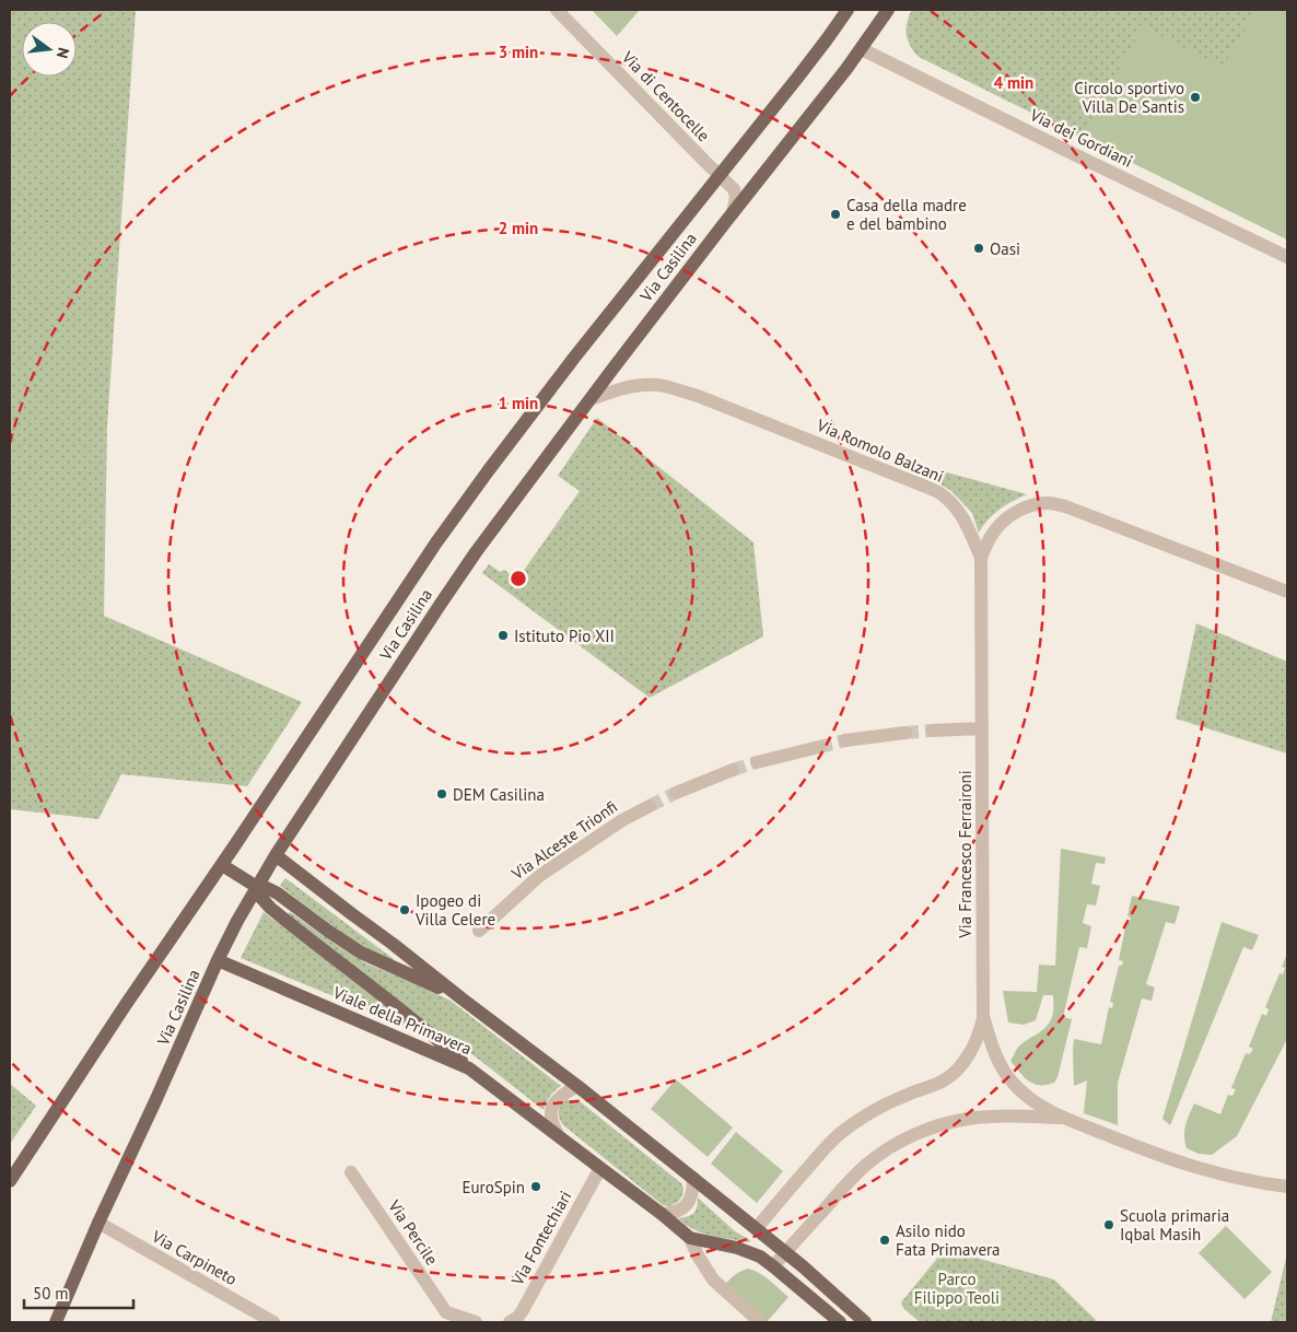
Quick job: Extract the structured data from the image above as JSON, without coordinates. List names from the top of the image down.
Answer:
{
  "streets": {
    "main road": ["Via Casilina", "Viale della Primavera"],
    "street": [
      "Via di Centocelle",
      "Via dei Gordiani",
      "Via Romolo Balzani",
      "Via Alceste Trionfi",
      "Via Francesco Ferraironi",
      "Via Percile",
      "Via Fontechiari",
      "Via Carpineto"
    ]
  },
  "crossings": [
    ["Via di Centocelle", "Via Casilina"],
    ["Via dei Gordiani", "Via Casilina"],
    ["Via Casilina", "Via Romolo Balzani"],
    ["Via Casilina", "Viale della Primavera"],
    ["Via Casilina", "Via Carpineto"],
    ["Via Romolo Balzani", "Via Francesco Ferraironi"],
    ["Viale della Primavera", "Via Fontechiari"]
  ],
  "parks": ["Parco Filippo Teoli"],
  "places": [
    "Circolo sportivo Villa De Santis",
    "Casa della madre e del bambino",
    "Oasi",
    "Istituto Pio XII",
    "DEM Casilina",
    "Ipogeo di Villa Celere",
    "EuroSpin",
    "Scuola primaria Iqbal Masih",
    "Asilo nido Fata Primavera"
  ],
  "scale_bar": "50 m",
  "north": "right",
  "rings": [
    "3 min",
    "4 min",
    "2 min",
    "1 min"
  ]
}
